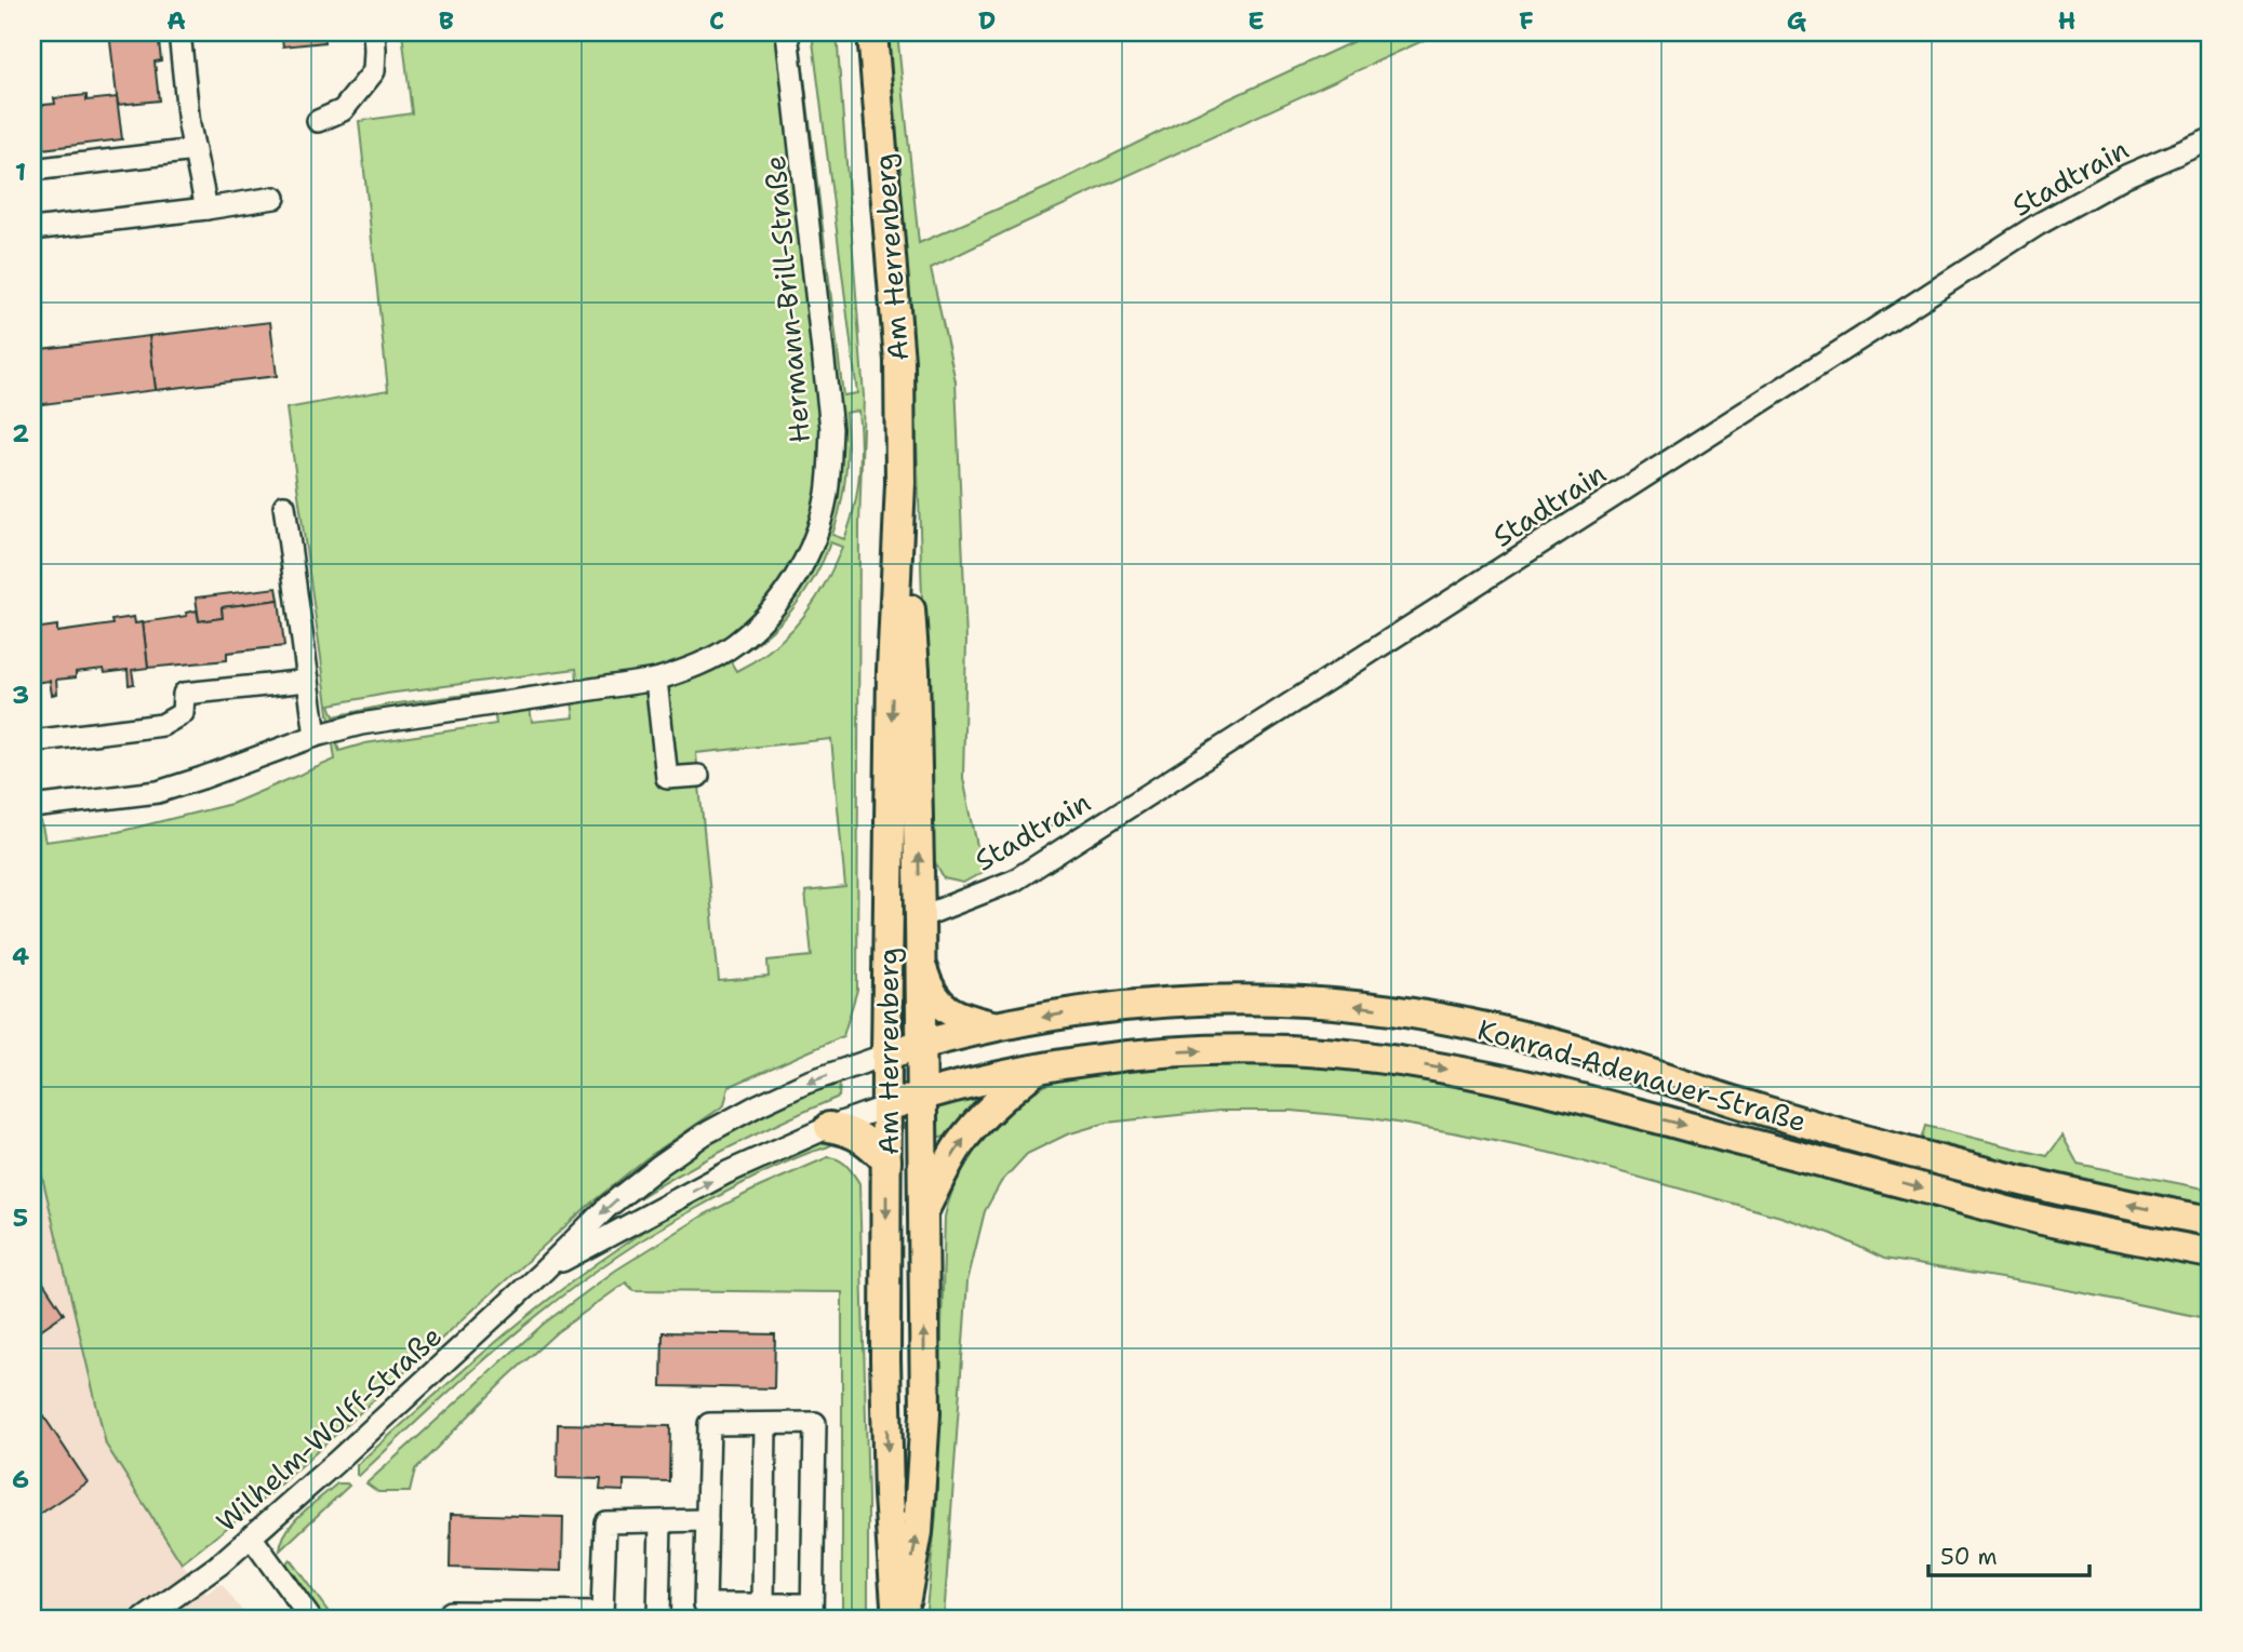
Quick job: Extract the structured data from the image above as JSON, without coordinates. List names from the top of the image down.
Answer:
{
  "streets": {
    "main road": ["Am Herrenberg", "Konrad-Adenauer-Straße"],
    "street": ["Stadtrain", "Hermann-Brill-Straße", "Wilhelm-Wolff-Straße"]
  },
  "crossings": [
    ["Stadtrain", "Am Herrenberg"],
    ["Am Herrenberg", "Konrad-Adenauer-Straße"],
    ["Am Herrenberg", "Wilhelm-Wolff-Straße"],
    ["Konrad-Adenauer-Straße", "Wilhelm-Wolff-Straße"]
  ],
  "scale_bar": "50 m",
  "grid": {
    "columns": [
      "A",
      "B",
      "C",
      "D",
      "E",
      "F",
      "G",
      "H"
    ],
    "rows": [
      "1",
      "2",
      "3",
      "4",
      "5",
      "6"
    ]
  }
}
